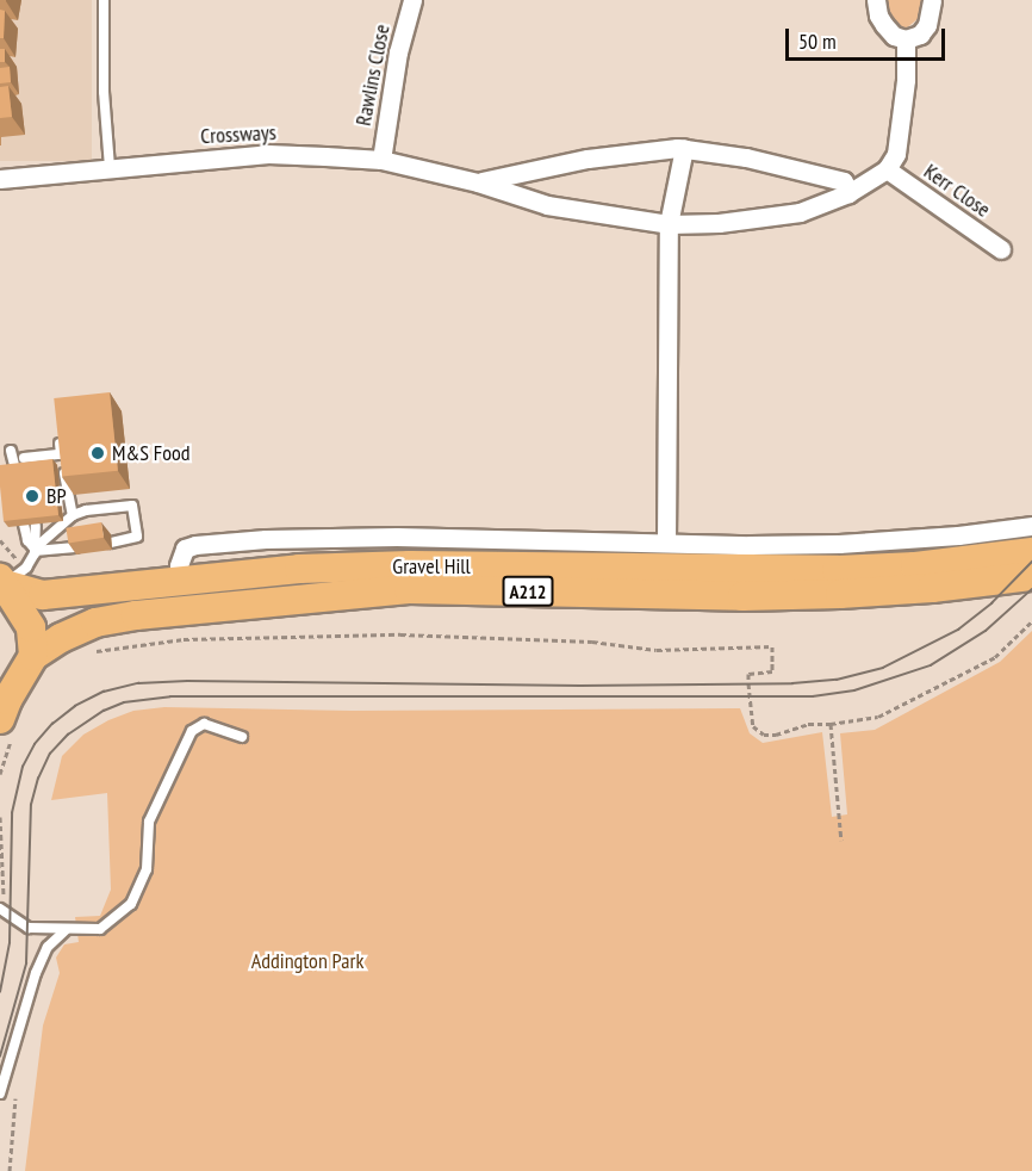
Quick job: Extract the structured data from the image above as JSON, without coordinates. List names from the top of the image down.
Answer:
{
  "streets": {
    "main road": ["Gravel Hill", "A212"],
    "street": ["Rawlins Close", "Crossways", "Kerr Close"]
  },
  "crossings": [
    ["Rawlins Close", "Crossways"],
    ["Crossways", "Kerr Close"]
  ],
  "parks": ["Addington Park"],
  "places": ["M&S Food", "BP"],
  "scale_bar": "50 m"
}
